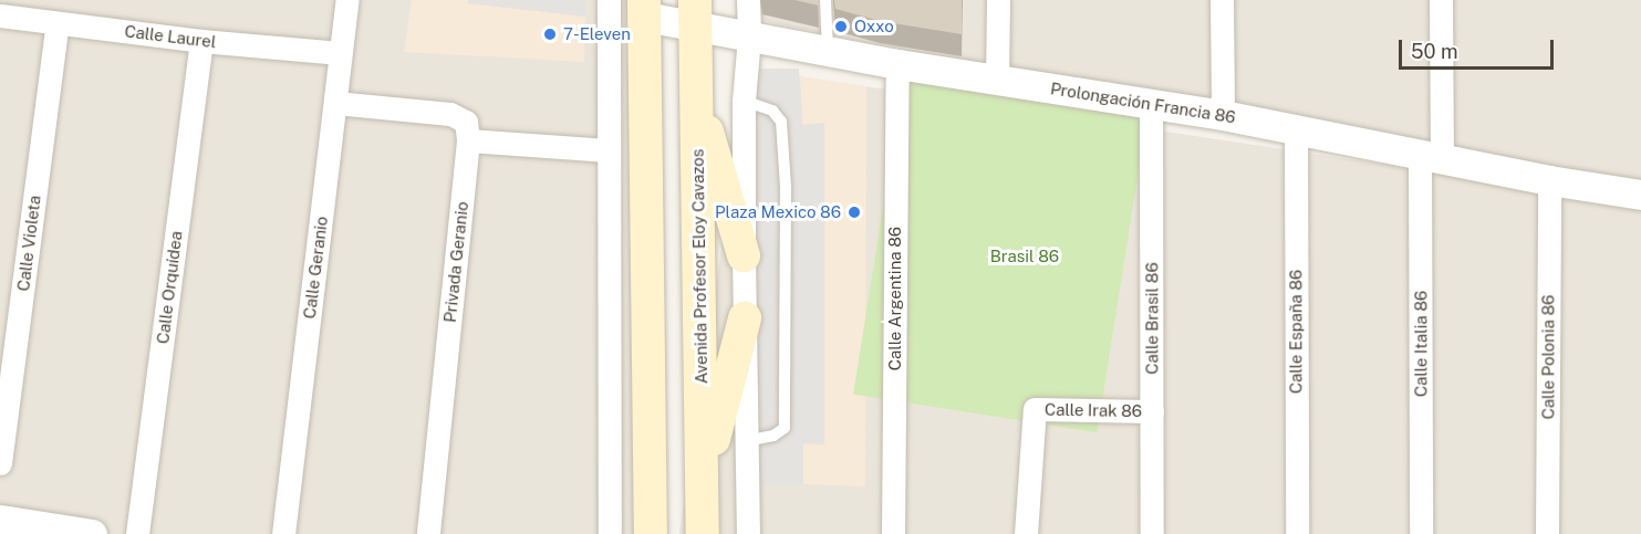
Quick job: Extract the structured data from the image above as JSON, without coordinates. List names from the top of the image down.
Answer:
{
  "streets": {
    "main road": ["Avenida Profesor Eloy Cavazos"],
    "street": [
      "Calle Laurel",
      "Prolongación Francia 86",
      "Calle Violeta",
      "Privada Geranio",
      "Calle Geranio",
      "Calle Orquídea",
      "Calle Argentina 86",
      "Calle Brasil 86",
      "Calle España 86",
      "Calle Italia 86",
      "Calle Polonia 86",
      "Calle Irak 86"
    ]
  },
  "crossings": [
    ["Calle Laurel", "Calle Violeta"],
    ["Calle Laurel", "Calle Geranio"],
    ["Calle Laurel", "Calle Orquídea"],
    ["Prolongación Francia 86", "Avenida Profesor Eloy Cavazos"],
    ["Prolongación Francia 86", "Calle Argentina 86"],
    ["Prolongación Francia 86", "Calle Brasil 86"],
    ["Prolongación Francia 86", "Calle España 86"],
    ["Prolongación Francia 86", "Calle Italia 86"],
    ["Prolongación Francia 86", "Calle Polonia 86"],
    ["Calle Brasil 86", "Calle Irak 86"]
  ],
  "parks": ["Brasil 86"],
  "places": ["Oxxo", "7-Eleven", "Plaza Mexico 86"],
  "scale_bar": "50 m"
}
